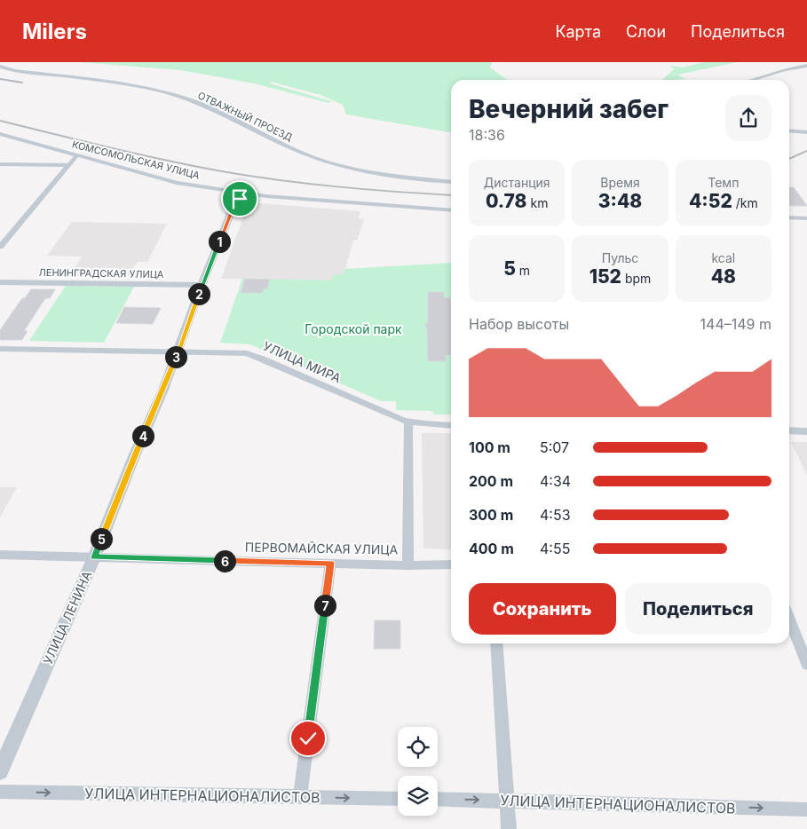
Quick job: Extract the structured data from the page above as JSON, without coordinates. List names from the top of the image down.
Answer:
{
  "streets": {
    "street": [
      "ОТВАЖНЫЙ ПРОЕЗД",
      "КОМСОМОЛЬСКАЯ УЛИЦА",
      "ЛЕНИНГРАДСКАЯ УЛИЦА",
      "УЛИЦА МИРА",
      "ПЕРВОМАЙСКАЯ УЛИЦА",
      "УЛИЦА ЛЕНИНА",
      "УЛИЦА ИНТЕРНАЦИОНАЛИСТОВ"
    ]
  },
  "crossings": [
    ["КОМСОМОЛЬСКАЯ УЛИЦА", "УЛИЦА ЛЕНИНА"],
    ["ЛЕНИНГРАДСКАЯ УЛИЦА", "УЛИЦА ЛЕНИНА"],
    ["УЛИЦА МИРА", "УЛИЦА ЛЕНИНА"],
    ["ПЕРВОМАЙСКАЯ УЛИЦА", "УЛИЦА ЛЕНИНА"]
  ],
  "one_way": ["УЛИЦА ИНТЕРНАЦИОНАЛИСТОВ"],
  "parks": ["Городской парк"],
  "page": {
    "header": "Milers",
    "nav": ["Карта", "Слои", "Поделиться"],
    "heading": ["Вечерний забег", "18:36"],
    "stats": [
      ["Дистанция", "0.78 km"],
      ["Время", "3:48"],
      ["Темп", "4:52 /km"],
      ["5 m"],
      ["Пульс", "152 bpm"],
      ["kcal", "48"]
    ],
    "pins": [
      "1",
      "2",
      "3",
      "4",
      "5",
      "6",
      "7"
    ],
    "chart": ["Набор высоты", "144–149 m"],
    "list": [
      {
        "name": "100 m",
        "note": "5:07"
      },
      {
        "name": "200 m",
        "note": "4:34"
      },
      {
        "name": "300 m",
        "note": "4:53"
      },
      {
        "name": "400 m",
        "note": "4:55"
      }
    ],
    "buttons": ["Сохранить", "Поделиться"]
  }
}
